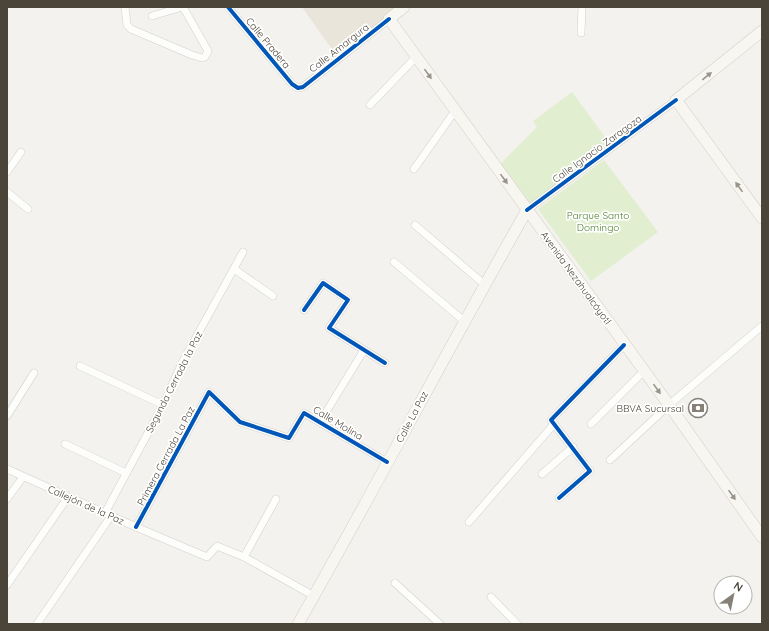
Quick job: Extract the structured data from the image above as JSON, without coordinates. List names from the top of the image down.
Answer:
{
  "streets": {
    "main road": [
      "Calle Amargura",
      "Calle Ignacio Zaragoza",
      "Avenida Nezahualcóyotl",
      "Calle La Paz"
    ],
    "street": [
      "Calle Pradera",
      "Segunda Cerrada la Paz",
      "Calle Molina",
      "Primera Cerrada La Paz",
      "Callejón de la Paz"
    ]
  },
  "crossings": [
    ["Calle Pradera", "Calle Amargura"],
    ["Calle Amargura", "Avenida Nezahualcóyotl"],
    ["Calle Ignacio Zaragoza", "Avenida Nezahualcóyotl"],
    ["Calle Ignacio Zaragoza", "Calle La Paz"],
    ["Avenida Nezahualcóyotl", "Calle La Paz"],
    ["Segunda Cerrada la Paz", "Callejón de la Paz"],
    ["Calle La Paz", "Calle Molina"],
    ["Calle La Paz", "Callejón de la Paz"],
    ["Calle Molina", "Primera Cerrada La Paz"],
    ["Primera Cerrada La Paz", "Callejón de la Paz"]
  ],
  "one_way": ["Calle Ignacio Zaragoza", "Avenida Nezahualcóyotl"],
  "parks": ["Parque Santo Domingo"],
  "places": {
    "bank": ["BBVA Sucursal"]
  },
  "north": "top right"
}
